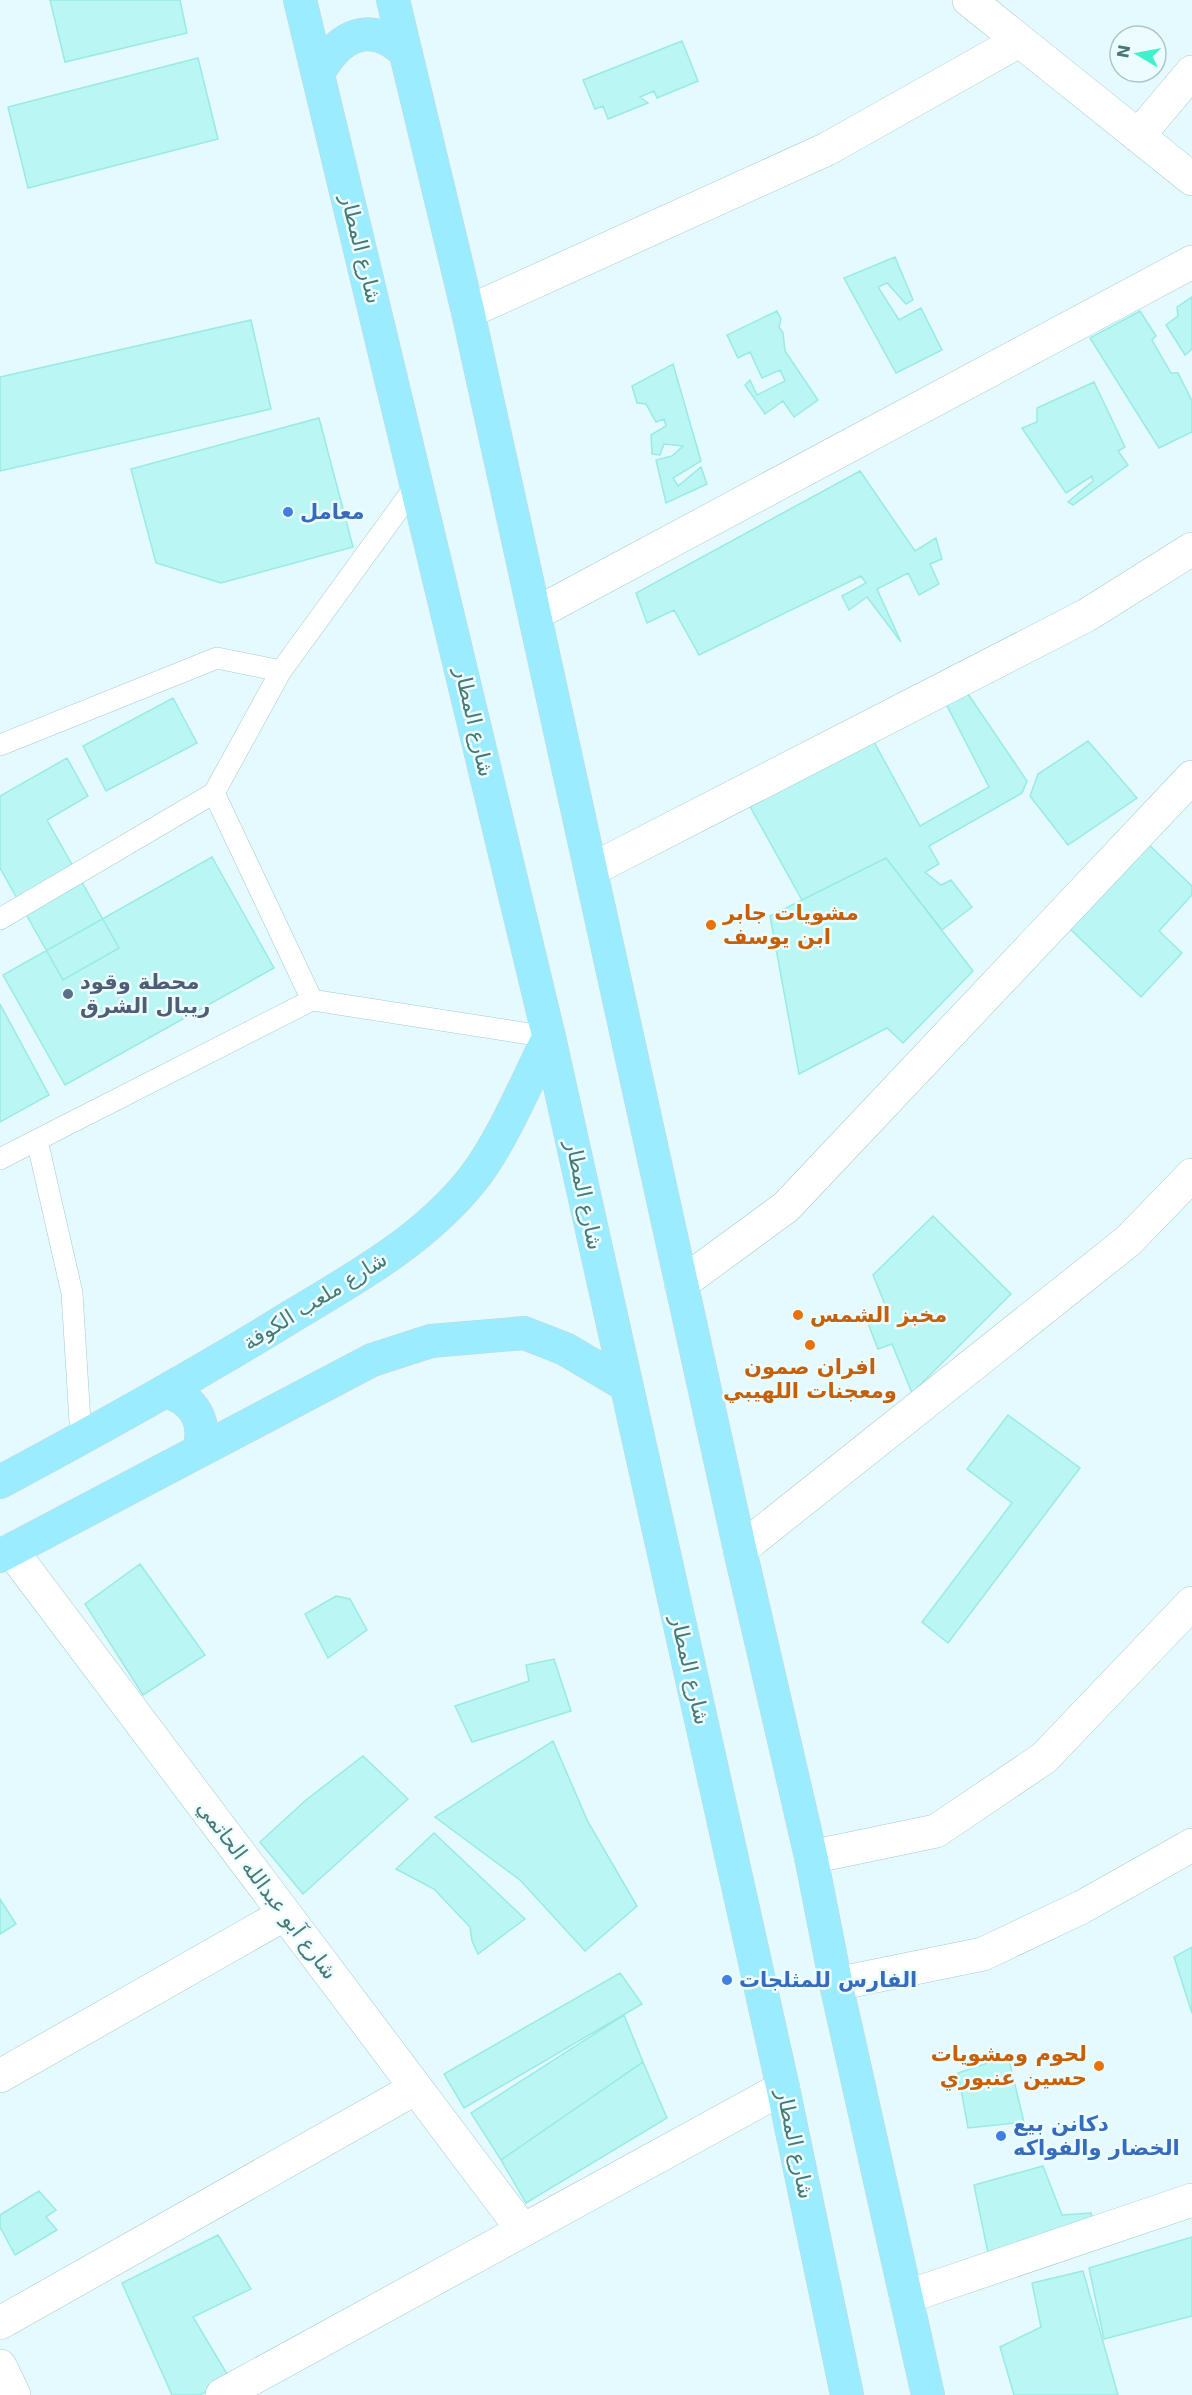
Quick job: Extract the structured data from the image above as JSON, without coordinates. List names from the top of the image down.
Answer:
{
  "streets": {
    "main road": ["شارع المطار", "شارع ملعب الكوفة"],
    "street": ["شارع آبو عبدالله الحاتمي"]
  },
  "crossings": [
    ["شارع المطار", "شارع ملعب الكوفة"]
  ],
  "places": [
    "معامل",
    "مشويات جابر ابن يوسف",
    "محطة وقود ريبال الشرق",
    "مخبز الشمس",
    "افران صمون ومعجنات اللهيبي",
    "الفارس للمثلجات",
    "لحوم ومشويات حسين عنبوري",
    "دكانن بيع الخضار والفواكه"
  ],
  "north": "left"
}
